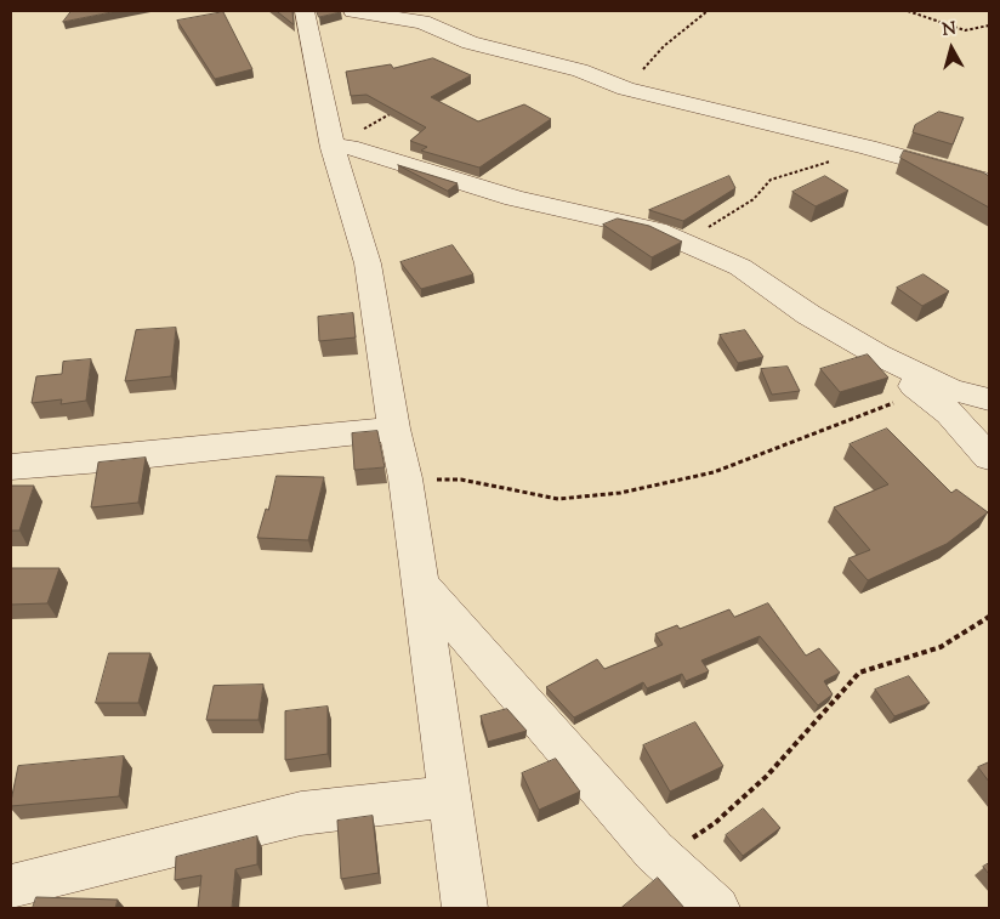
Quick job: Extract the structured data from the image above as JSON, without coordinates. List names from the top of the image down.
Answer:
{
  "north": "top"
}
